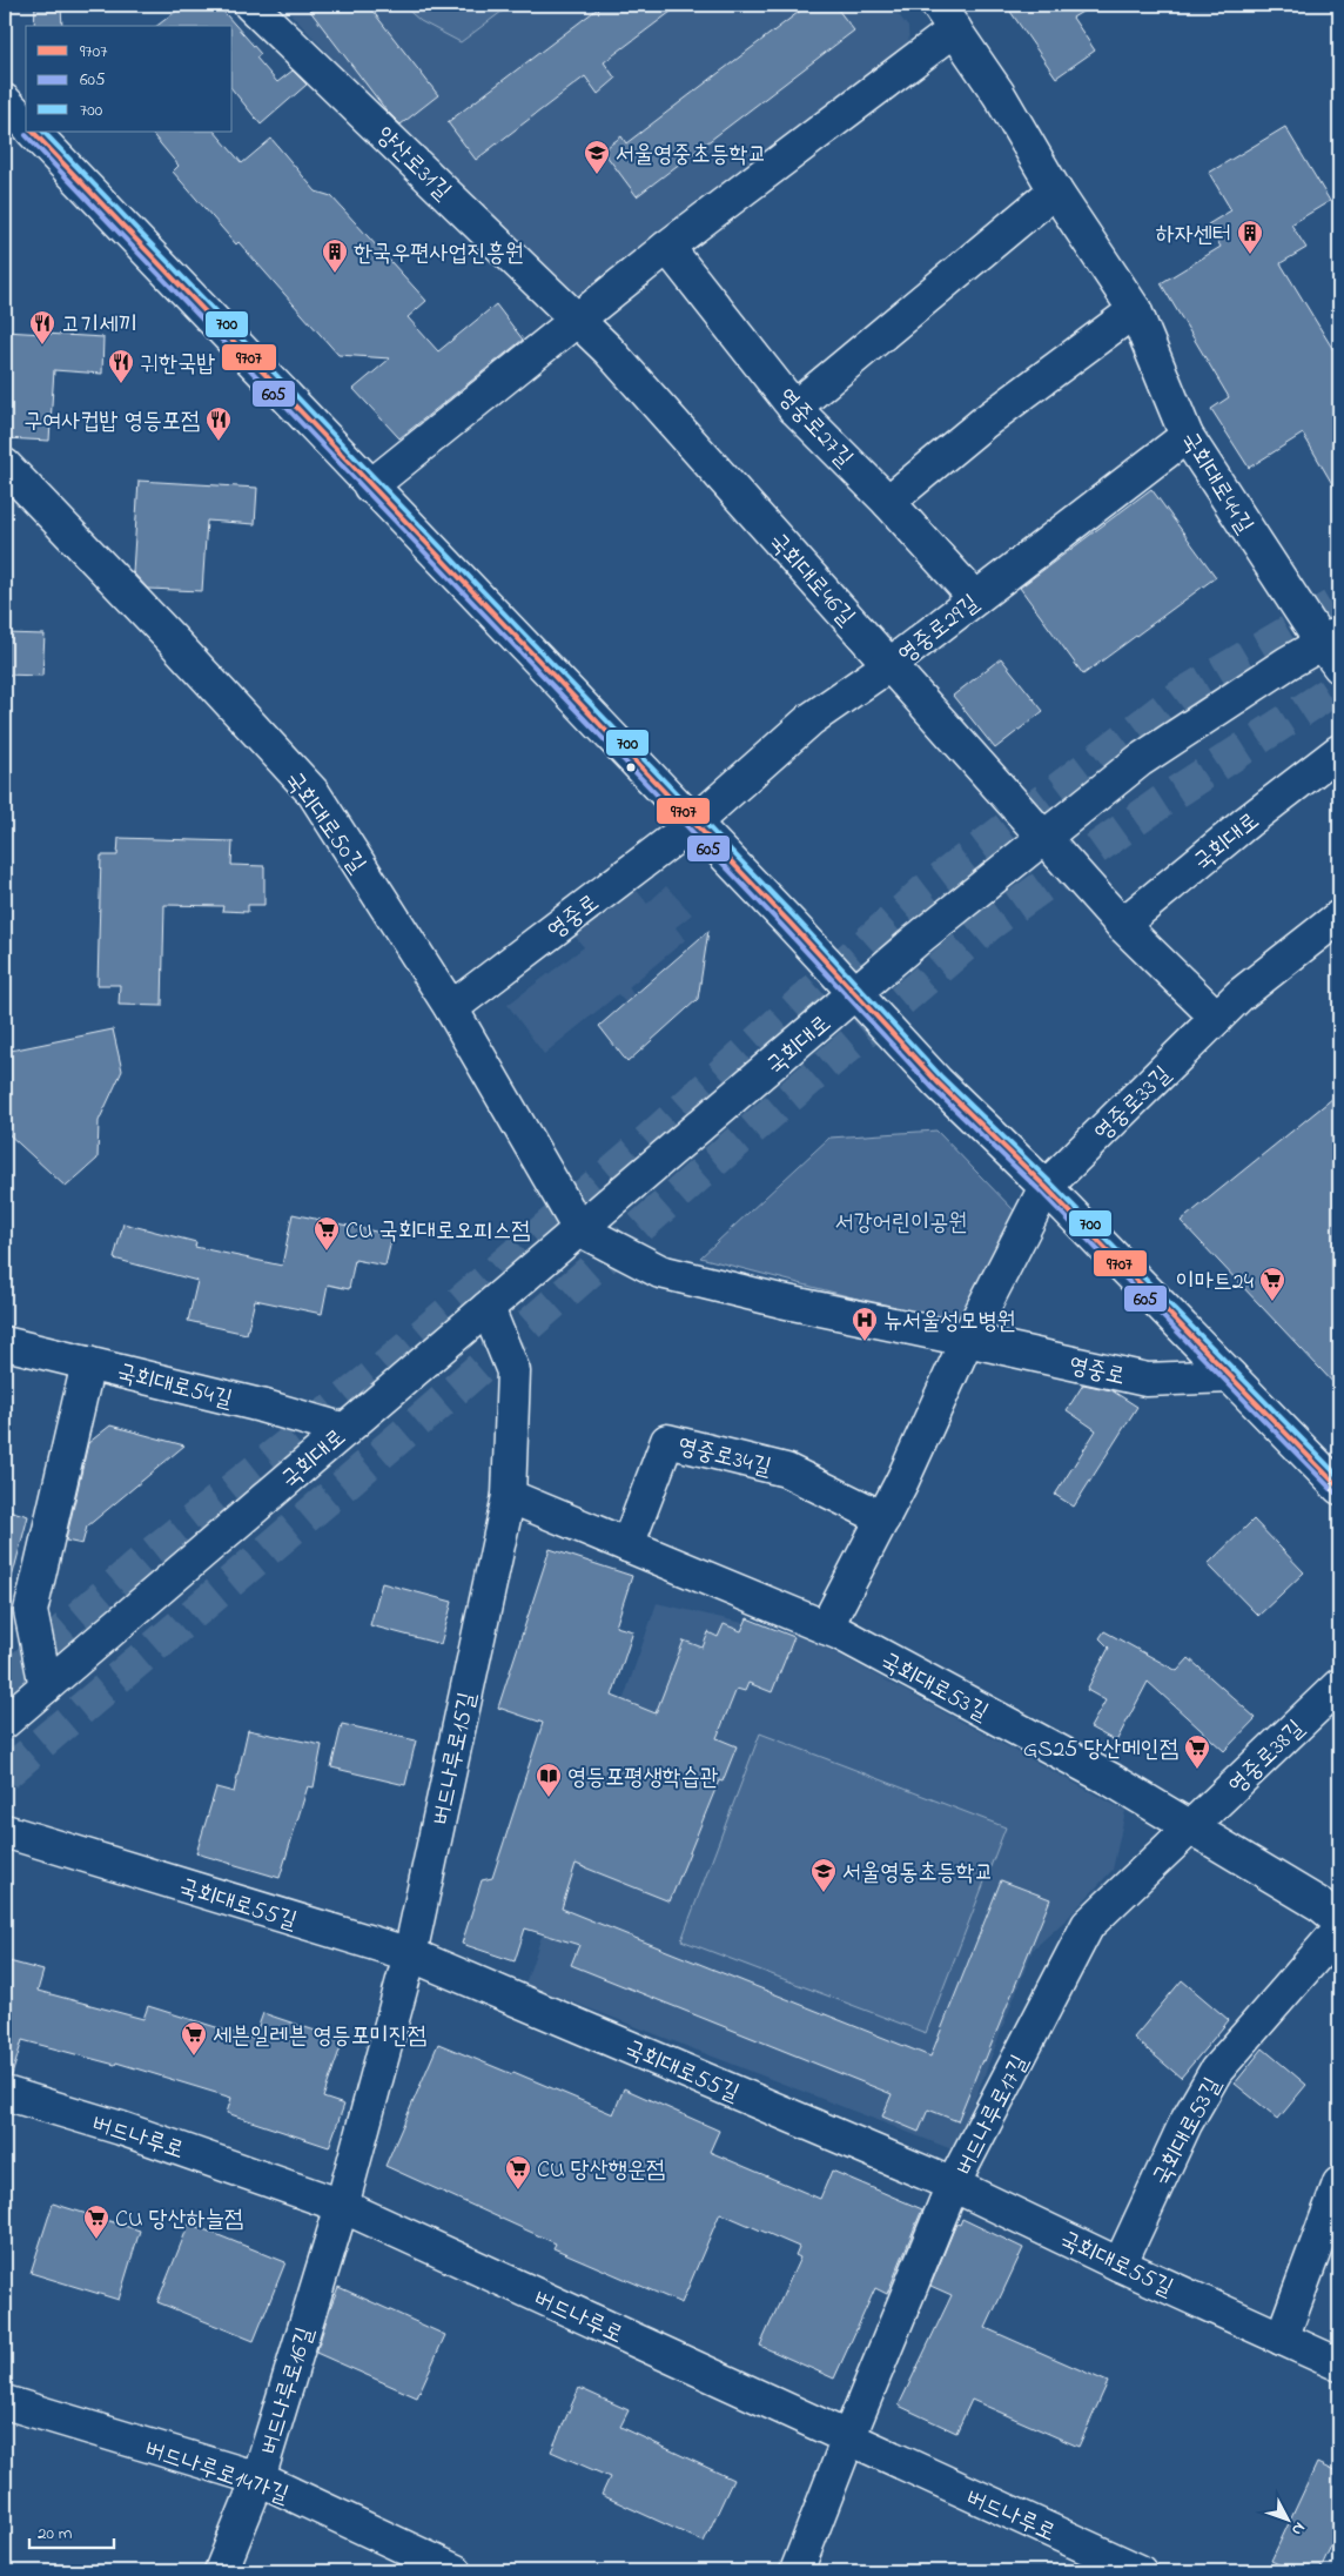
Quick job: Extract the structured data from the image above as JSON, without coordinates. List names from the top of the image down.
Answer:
{
  "streets": {
    "street": [
      "양산로31길",
      "영중로27길",
      "국회대로44길",
      "국회대로46길",
      "영중로29길",
      "국회대로50길",
      "국회대로",
      "영중로",
      "영중로33길",
      "국회대로54길",
      "영중로34길",
      "국회대로53길",
      "영중로38길",
      "버드나루로15길",
      "국회대로55길",
      "버드나루로17길",
      "버드나루로",
      "버드나루로16길",
      "버드나루로14가길"
    ]
  },
  "crossings": [
    ["양산로31길", "국회대로46길"],
    ["영중로27길", "영중로29길"],
    ["국회대로44길", "영중로29길"],
    ["국회대로44길", "국회대로"],
    ["국회대로46길", "영중로29길"],
    ["국회대로46길", "국회대로"],
    ["영중로29길", "영중로"],
    ["국회대로50길", "국회대로"],
    ["국회대로50길", "영중로"],
    ["국회대로", "국회대로54길"],
    ["국회대로", "버드나루로15길"],
    ["영중로34길", "국회대로53길"],
    ["국회대로53길", "영중로38길"],
    ["국회대로53길", "버드나루로15길"],
    ["국회대로53길", "국회대로55길"],
    ["국회대로53길", "버드나루로17길"],
    ["영중로38길", "버드나루로17길"],
    ["버드나루로15길", "국회대로55길"],
    ["버드나루로15길", "버드나루로"],
    ["버드나루로15길", "버드나루로16길"],
    ["국회대로55길", "버드나루로17길"],
    ["버드나루로17길", "버드나루로"],
    ["버드나루로", "버드나루로16길"],
    ["버드나루로16길", "버드나루로14가길"]
  ],
  "parks": ["서강어린이공원"],
  "places": {
    "school or university": ["서울영중초등학교", "서울영동초등학교"],
    "building": ["하자센터", "한국우편사업진흥원"],
    "restaurant": ["고기세끼", "귀한국밥", "구여사컵밥 영등포점"],
    "supermarket": [
      "CU 국회대로오피스점",
      "이마트24",
      "GS25 당산메인점",
      "세븐일레븐 영등포미진점",
      "CU 당산행운점",
      "CU 당산하늘점"
    ],
    "hospital": ["뉴서울성모병원"],
    "library": ["영등포평생학습관"]
  },
  "lines": ["transit line 9707", "transit line 700", "transit line 605"],
  "legend": ["9707", "605", "700"],
  "scale_bar": "20 m",
  "north": "bottom right"
}
